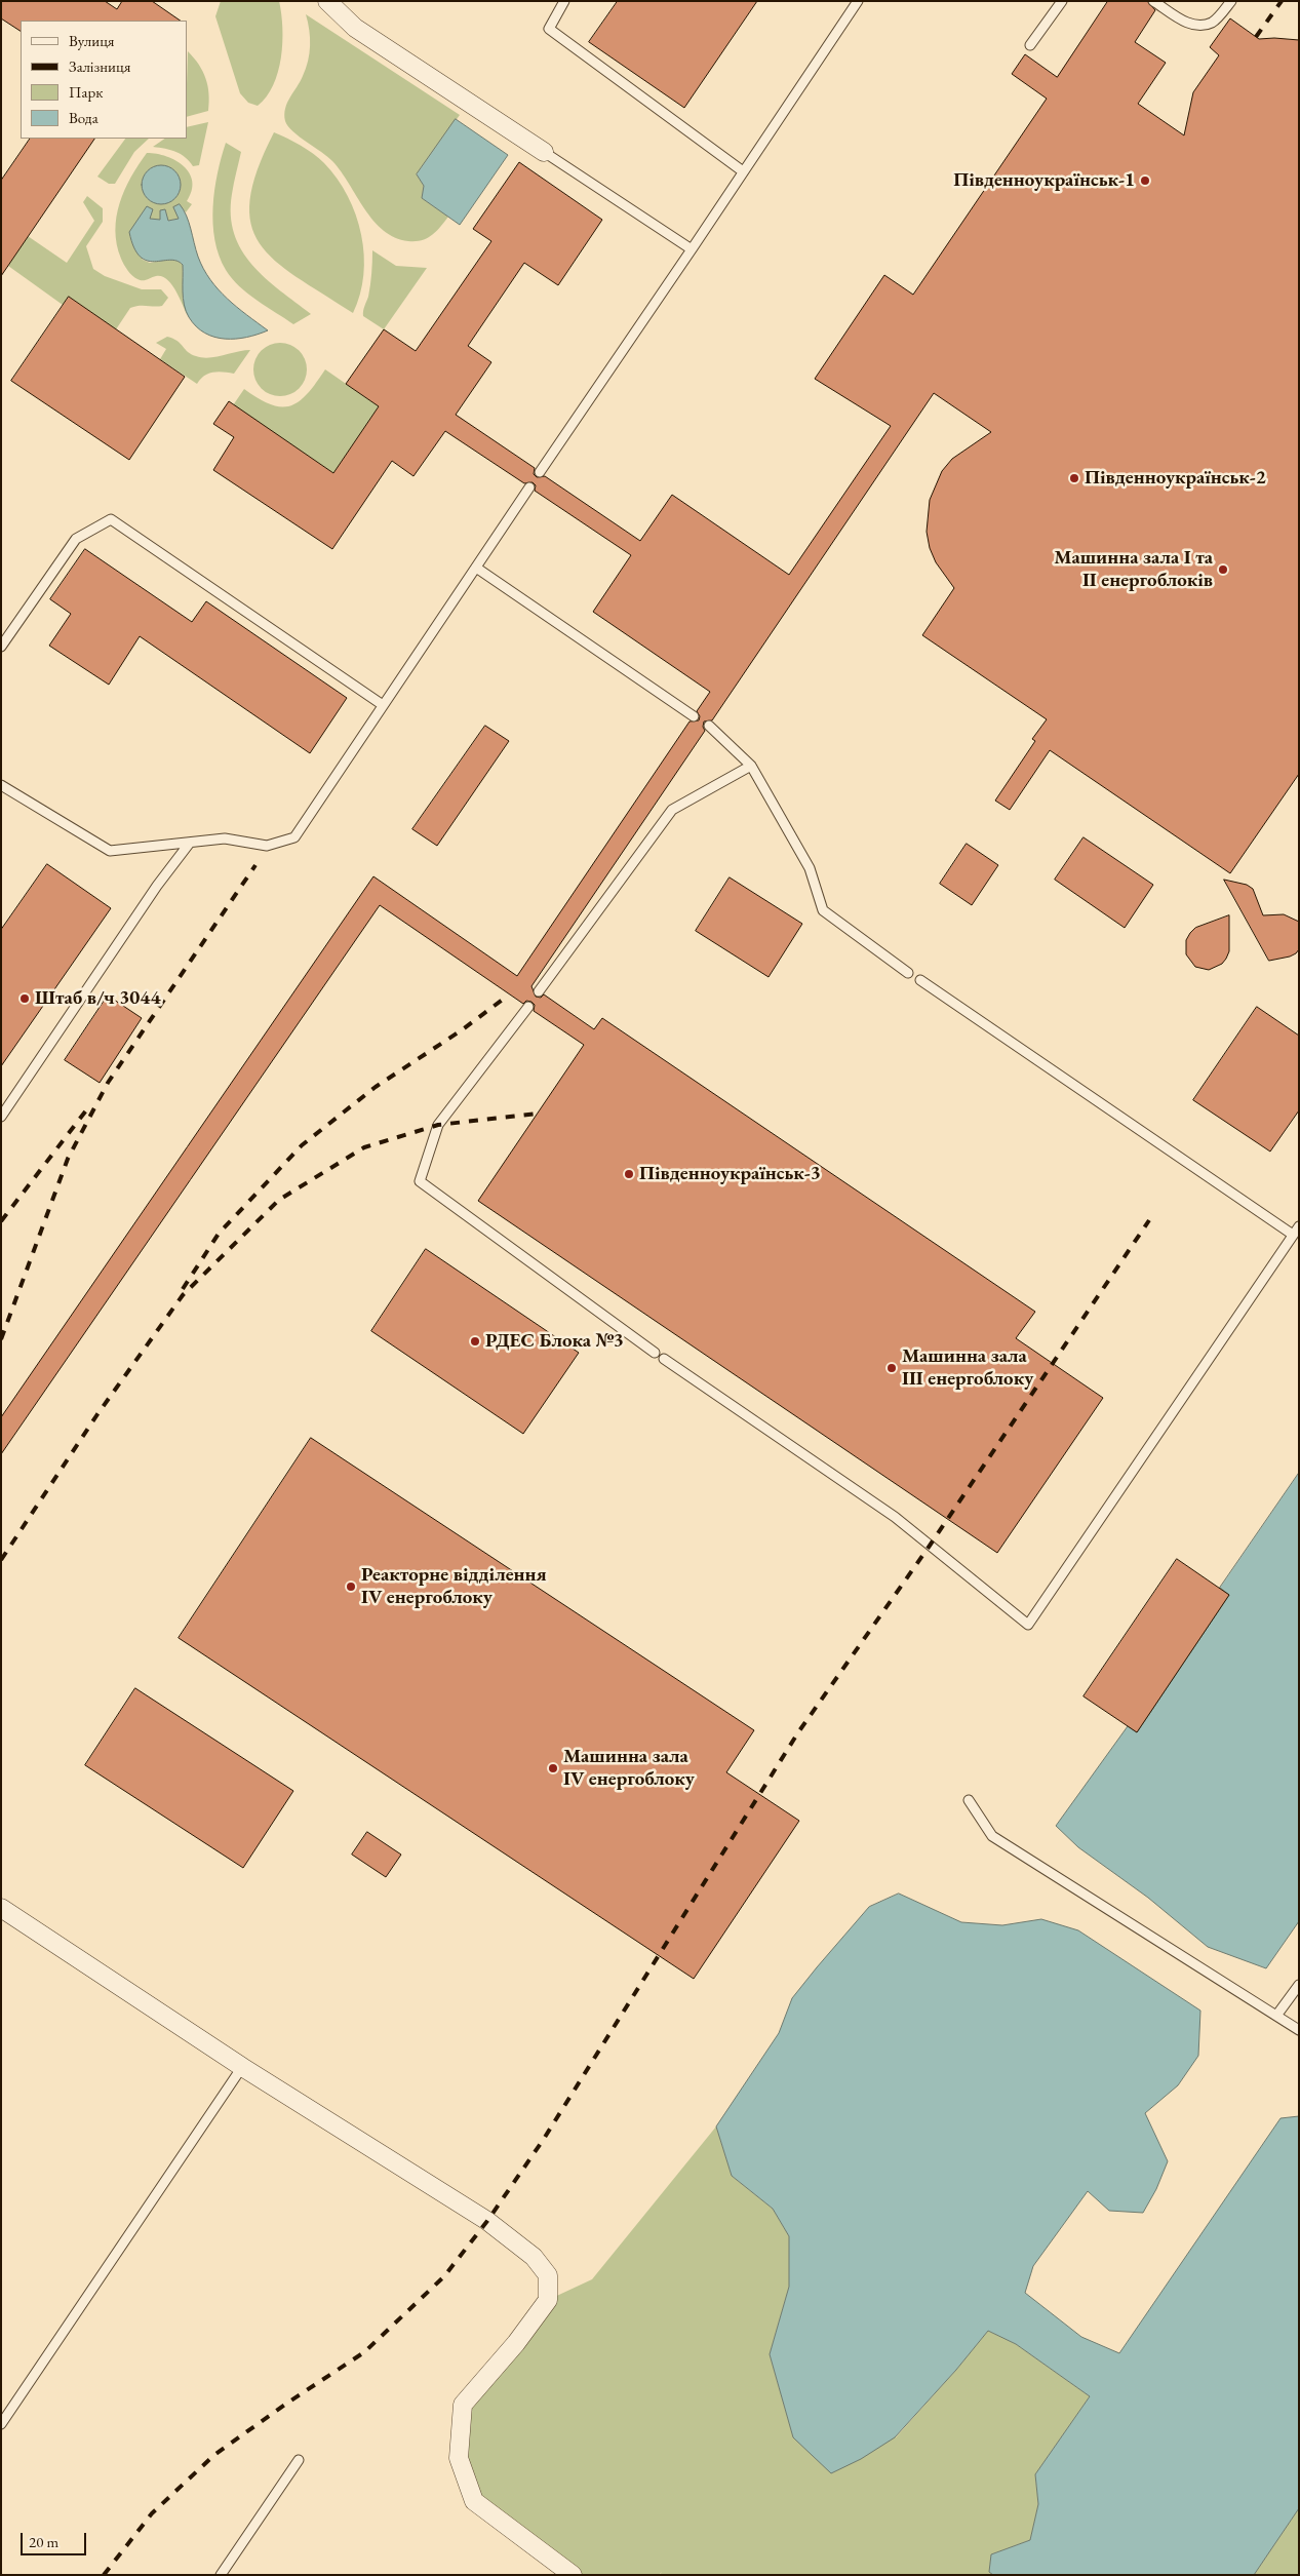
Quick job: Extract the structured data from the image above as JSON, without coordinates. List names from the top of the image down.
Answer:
{
  "places": [
    "Південноукраїнськ-1",
    "Південноукраїнськ-2",
    "Машинна зала I та II енергоблоків",
    "Штаб в/ч 3044",
    "Південноукраїнськ-3",
    "РДЕС Блока №3",
    "Машинна зала III енергоблоку",
    "Реакторне відділення IV енергоблоку",
    "Машинна зала IV енергоблоку"
  ],
  "legend": [
    "Вулиця",
    "Залізниця",
    "Парк",
    "Вода"
  ],
  "scale_bar": "20 m"
}
